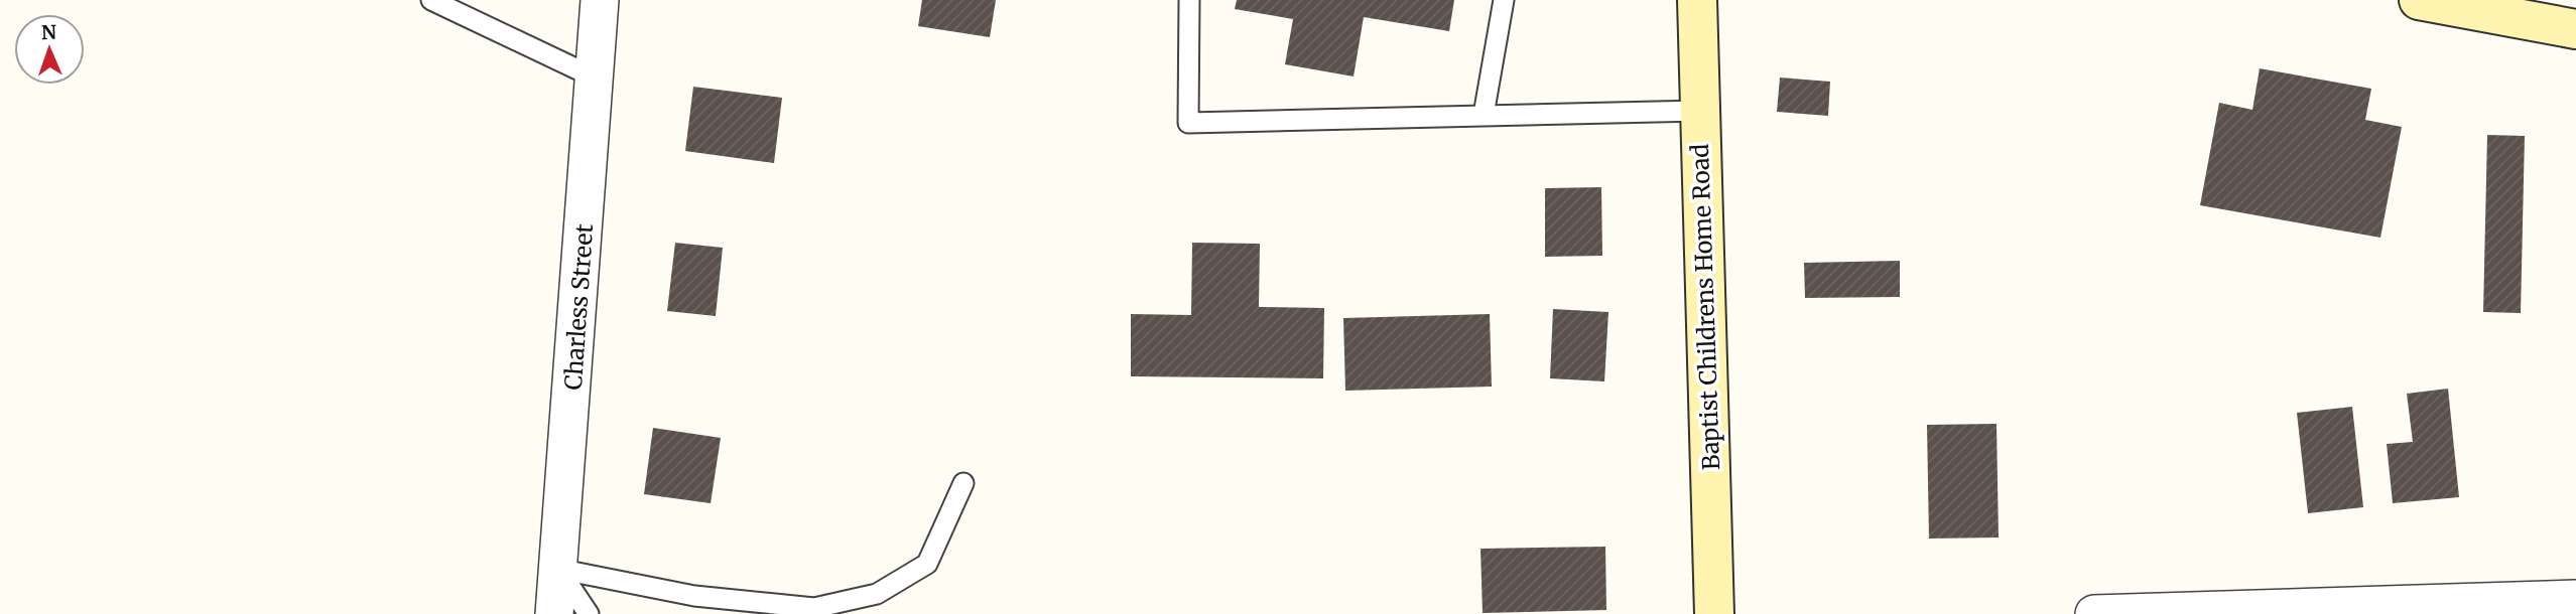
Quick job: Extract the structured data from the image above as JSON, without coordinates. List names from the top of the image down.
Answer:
{
  "streets": {
    "street": ["Charless Street", "Baptist Childrens Home Road"]
  },
  "north": "top"
}
